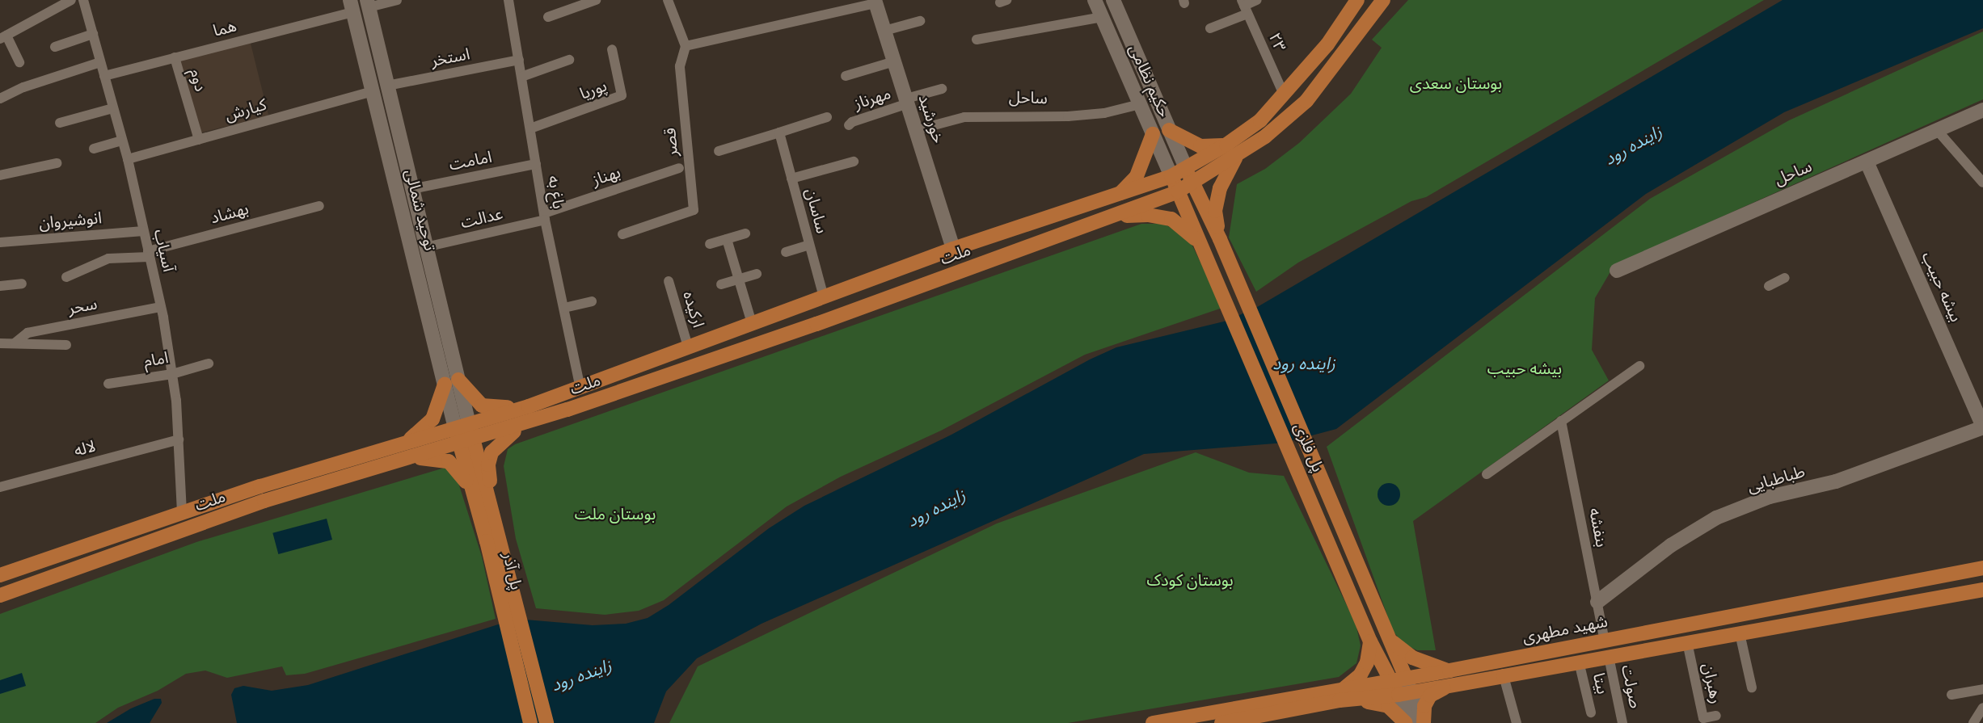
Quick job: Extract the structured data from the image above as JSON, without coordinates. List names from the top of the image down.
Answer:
{
  "streets": {
    "main road": [
      "ملت",
      "پل فلزی",
      "پل آذر",
      "شهید مطهری"
    ],
    "street": [
      "هما",
      "۲۳",
      "استخر",
      "دوم",
      "حکیم نظامی",
      "پوریا",
      "ساحل",
      "مهرناز",
      "کیارش",
      "خورشید",
      "قصر",
      "امامت",
      "بهناز",
      "باغ به",
      "توحید شمالی",
      "ساسان",
      "بهشاد",
      "عدالت",
      "انوشیروان",
      "آسیاب",
      "بیشه حبیب",
      "سحر",
      "ارکیده",
      "امام",
      "لاله",
      "طباطبایی",
      "بنفشه",
      "بیتا",
      "رهبران",
      "صولت"
    ]
  },
  "crossings": [
    ["هما", "دوم"],
    ["هما", "توحید شمالی"],
    ["هما", "آسیاب"],
    ["استخر", "باغ به"],
    ["استخر", "توحید شمالی"],
    ["دوم", "کیارش"],
    ["حکیم نظامی", "ساحل"],
    ["حکیم نظامی", "ملت"],
    ["حکیم نظامی", "پل فلزی"],
    ["پوریا", "باغ به"],
    ["ساحل", "خورشید"],
    ["ساحل", "بیشه حبیب"],
    ["مهرناز", "خورشید"],
    ["کیارش", "توحید شمالی"],
    ["کیارش", "آسیاب"],
    ["خورشید", "ملت"],
    ["امامت", "باغ به"],
    ["امامت", "توحید شمالی"],
    ["بهناز", "باغ به"],
    ["بهناز", "عدالت"],
    ["باغ به", "عدالت"],
    ["باغ به", "ملت"],
    ["توحید شمالی", "عدالت"],
    ["توحید شمالی", "ملت"],
    ["توحید شمالی", "پل آذر"],
    ["ساسان", "ملت"],
    ["بهشاد", "آسیاب"],
    ["انوشیروان", "آسیاب"],
    ["آسیاب", "ملت"],
    ["آسیاب", "سحر"],
    ["آسیاب", "امام"],
    ["آسیاب", "لاله"],
    ["ملت", "ارکیده"],
    ["ملت", "پل فلزی"],
    ["ملت", "پل آذر"],
    ["بیشه حبیب", "طباطبایی"],
    ["پل فلزی", "شهید مطهری"],
    ["طباطبایی", "بنفشه"],
    ["بنفشه", "شهید مطهری"],
    ["شهید مطهری", "بیتا"],
    ["شهید مطهری", "رهبران"],
    ["شهید مطهری", "صولت"]
  ],
  "water": ["زاینده رود"],
  "parks": [
    "بوستان سعدی",
    "بیشه حبیب",
    "بوستان ملت",
    "بوستان کودک"
  ]
}
